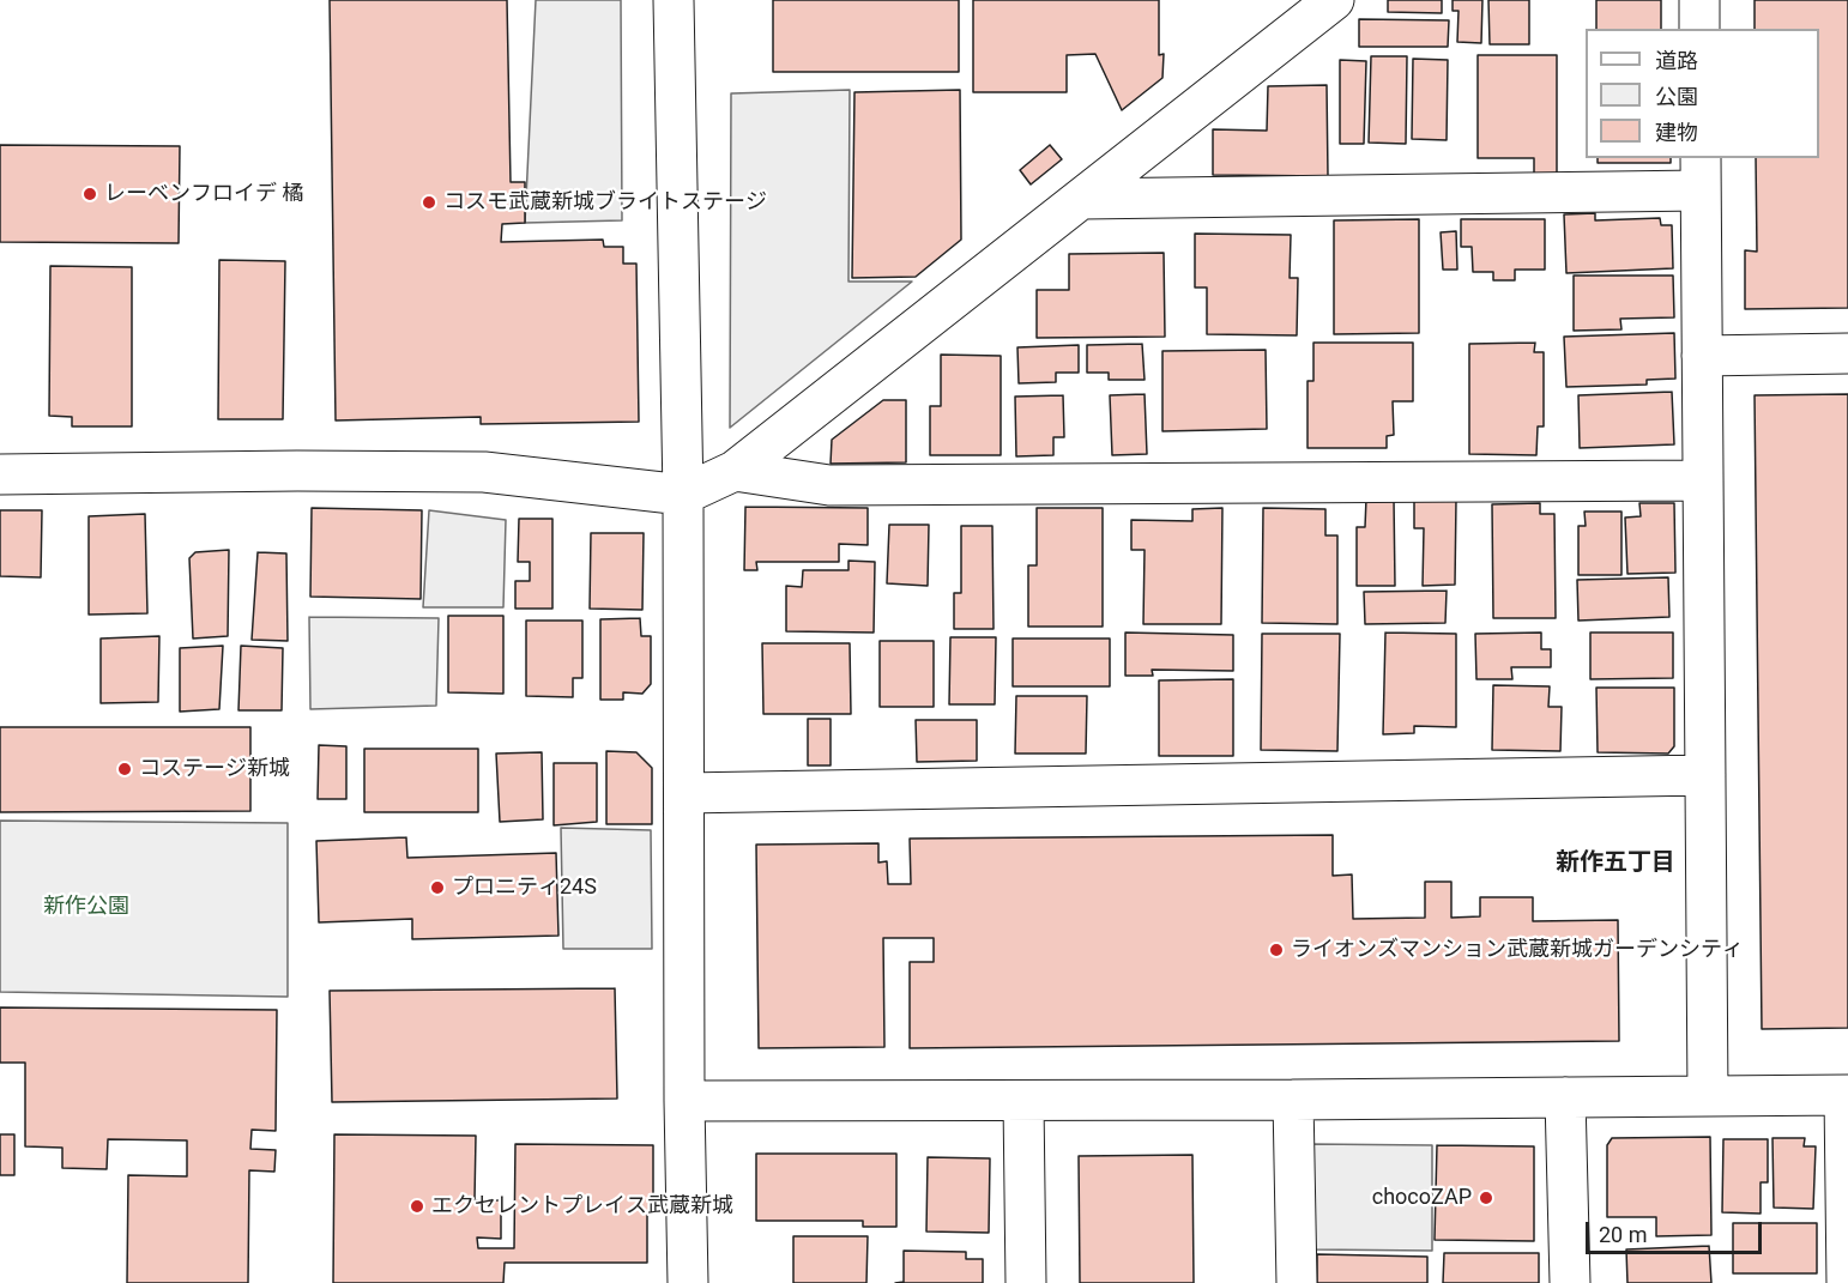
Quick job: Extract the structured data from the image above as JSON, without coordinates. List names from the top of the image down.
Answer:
{
  "districts": ["新作五丁目"],
  "parks": ["新作公園"],
  "places": [
    "レーベンフロイデ 橘",
    "コスモ武蔵新城ブライトステージ",
    "コステージ新城",
    "プロニティ24S",
    "ライオンズマンション武蔵新城ガーデンシティ",
    "chocoZAP",
    "エクセレントプレイス武蔵新城"
  ],
  "legend": ["道路", "公園", "建物"],
  "scale_bar": "20 m"
}
